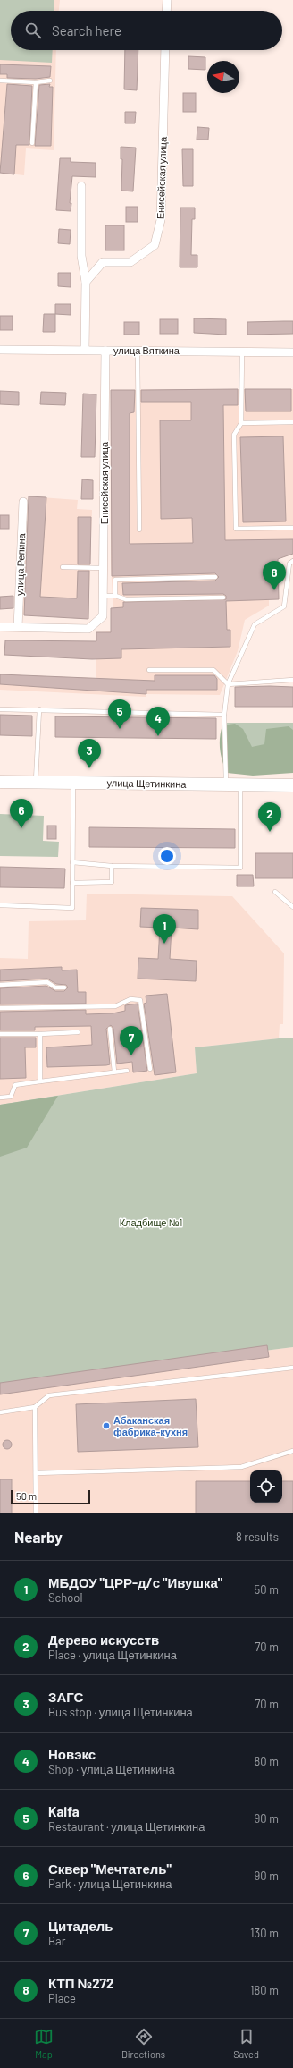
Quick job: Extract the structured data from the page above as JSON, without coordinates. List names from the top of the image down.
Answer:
{
  "streets": {
    "main road": ["улица Щетинкина"],
    "street": ["Енисейская улица", "улица Вяткина", "улица Репина"]
  },
  "crossings": [
    ["Енисейская улица", "улица Вяткина"],
    ["Енисейская улица", "улица Репина"]
  ],
  "parks": ["Кладбище №1"],
  "places": ["Абаканская фабрика-кухня"],
  "scale_bar": "50 m",
  "north": "left",
  "page": {
    "search": "Search here",
    "pins": [
      "8",
      "5",
      "4",
      "3",
      "6",
      "2",
      "1",
      "7"
    ],
    "scale": "50 m",
    "heading": ["Nearby", "8 results"],
    "list": [
      {
        "mark": "1",
        "name": "МБДОУ \"ЦРР-д/с \"Ивушка\"",
        "note": "School",
        "value": "50 m"
      },
      {
        "mark": "2",
        "name": "Дерево искусств",
        "note": "Place · улица Щетинкина",
        "value": "70 m"
      },
      {
        "mark": "3",
        "name": "ЗАГС",
        "note": "Bus stop · улица Щетинкина",
        "value": "70 m"
      },
      {
        "mark": "4",
        "name": "Новэкс",
        "note": "Shop · улица Щетинкина",
        "value": "80 m"
      },
      {
        "mark": "5",
        "name": "Kaifa",
        "note": "Restaurant · улица Щетинкина",
        "value": "90 m"
      },
      {
        "mark": "6",
        "name": "Сквер \"Мечтатель\"",
        "note": "Park · улица Щетинкина",
        "value": "90 m"
      },
      {
        "mark": "7",
        "name": "Цитадель",
        "note": "Bar",
        "value": "130 m"
      },
      {
        "mark": "8",
        "name": "КТП №272",
        "note": "Place",
        "value": "180 m"
      }
    ],
    "nav": ["Map", "Directions", "Saved"]
  }
}
